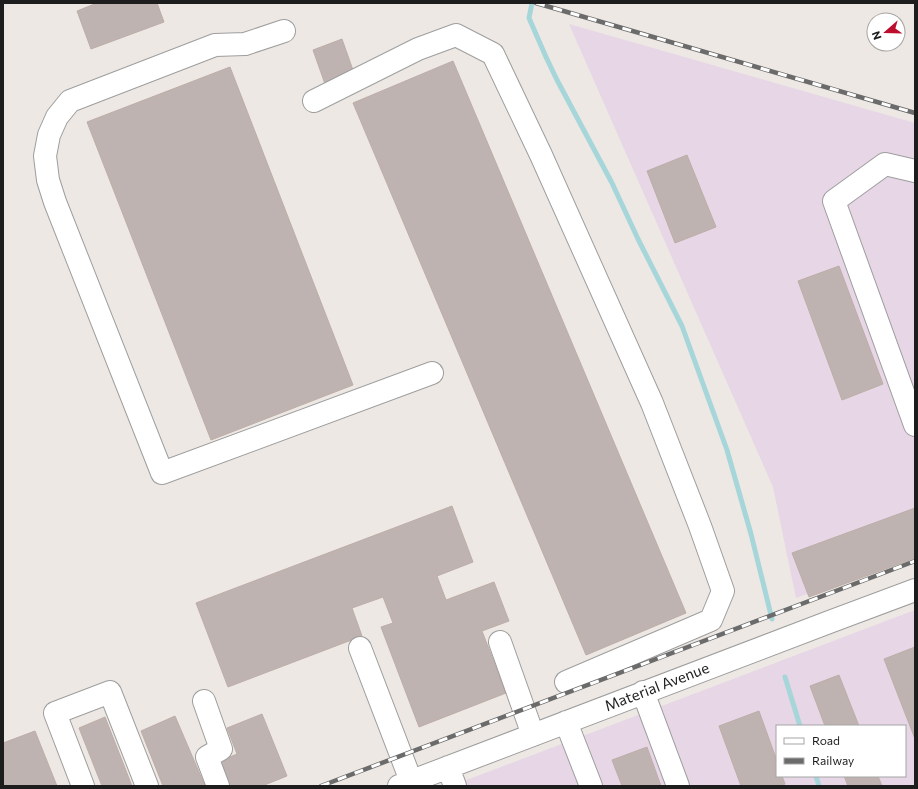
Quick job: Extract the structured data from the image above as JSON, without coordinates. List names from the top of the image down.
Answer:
{
  "streets": {
    "street": ["Material Avenue"]
  },
  "legend": ["Road", "Railway"],
  "north": "left"
}
